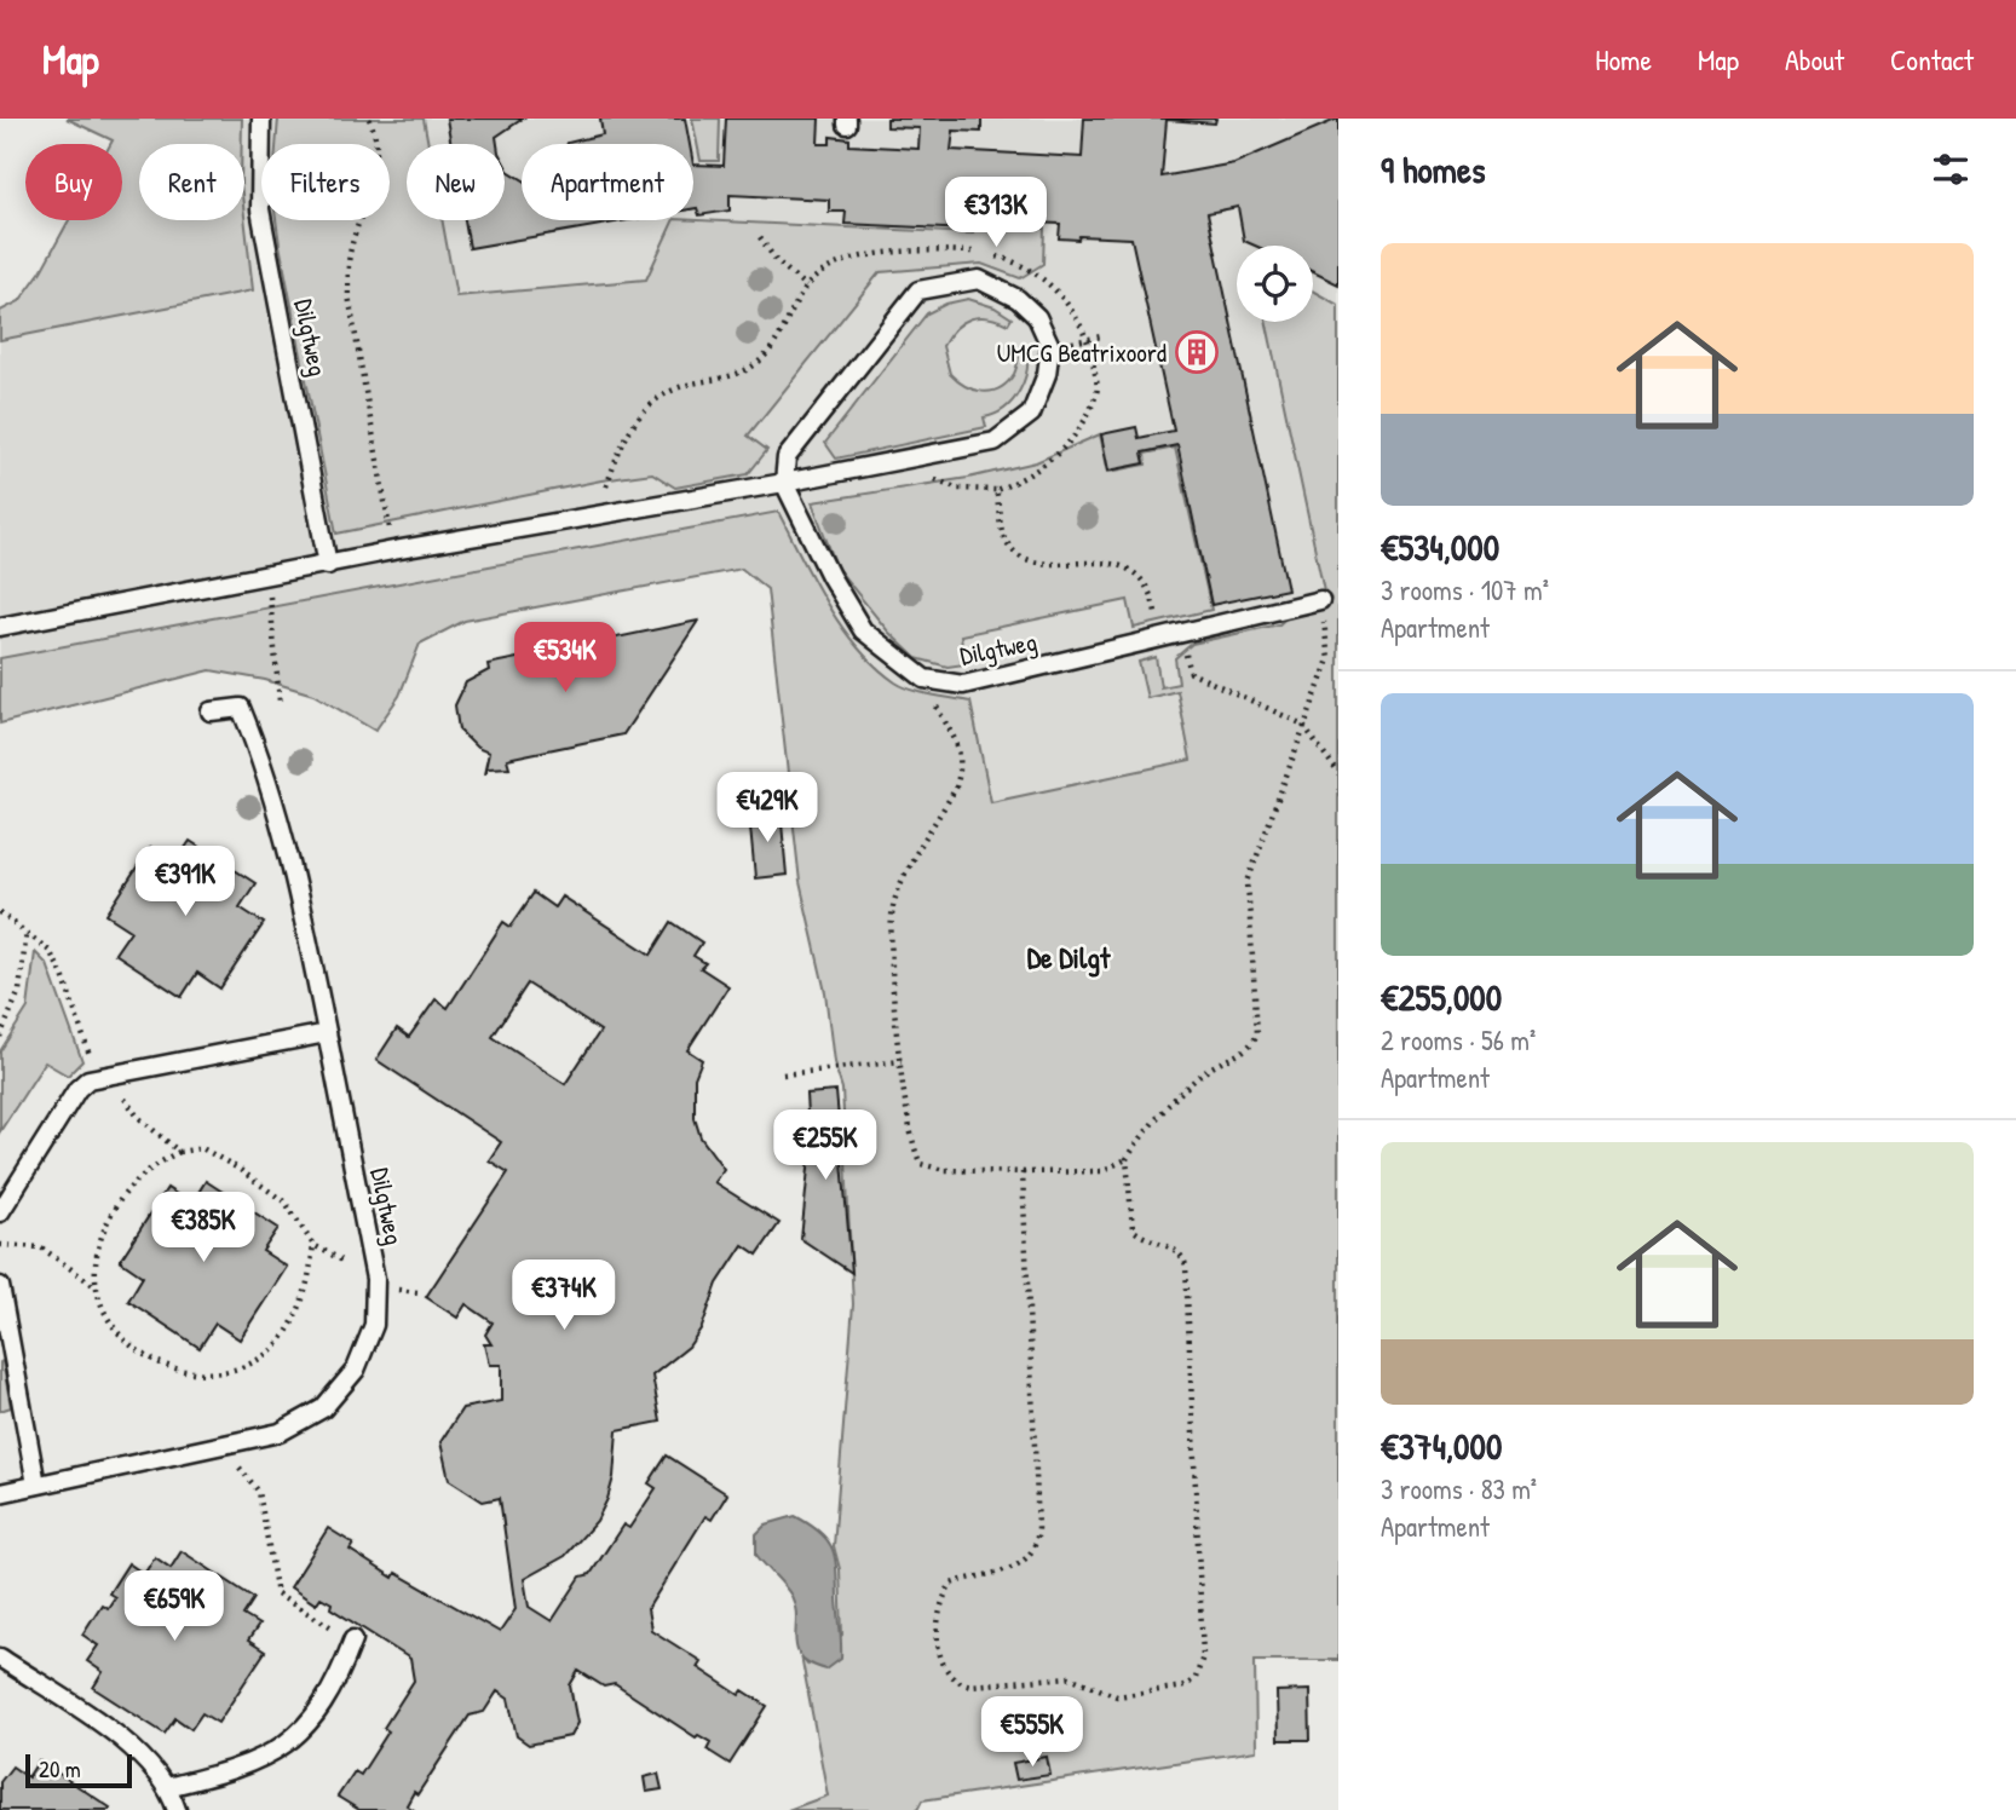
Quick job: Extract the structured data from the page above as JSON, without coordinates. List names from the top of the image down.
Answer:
{
  "streets": {
    "lane": ["Dilgtweg"]
  },
  "districts": ["De Dilgt"],
  "places": {
    "building": ["UMCG Beatrixoord"]
  },
  "scale_bar": "20 m",
  "page": {
    "header": "Map",
    "nav": [
      "Home",
      "Map",
      "About",
      "Contact"
    ],
    "heading": "9 homes",
    "chip": [
      "Buy",
      "Rent",
      "Filters",
      "New",
      "Apartment"
    ],
    "price": [
      "€313K",
      "€534K",
      "€429K",
      "€391K",
      "€255K",
      "€385K",
      "€374K",
      "€659K",
      "€555K"
    ],
    "list": [
      {
        "name": "€534,000",
        "note": "3 rooms · 107 m² · Apartment"
      },
      {
        "name": "€255,000",
        "note": "2 rooms · 56 m² · Apartment"
      },
      {
        "name": "€374,000",
        "note": "3 rooms · 83 m² · Apartment"
      }
    ],
    "scale": "20 m"
  }
}
